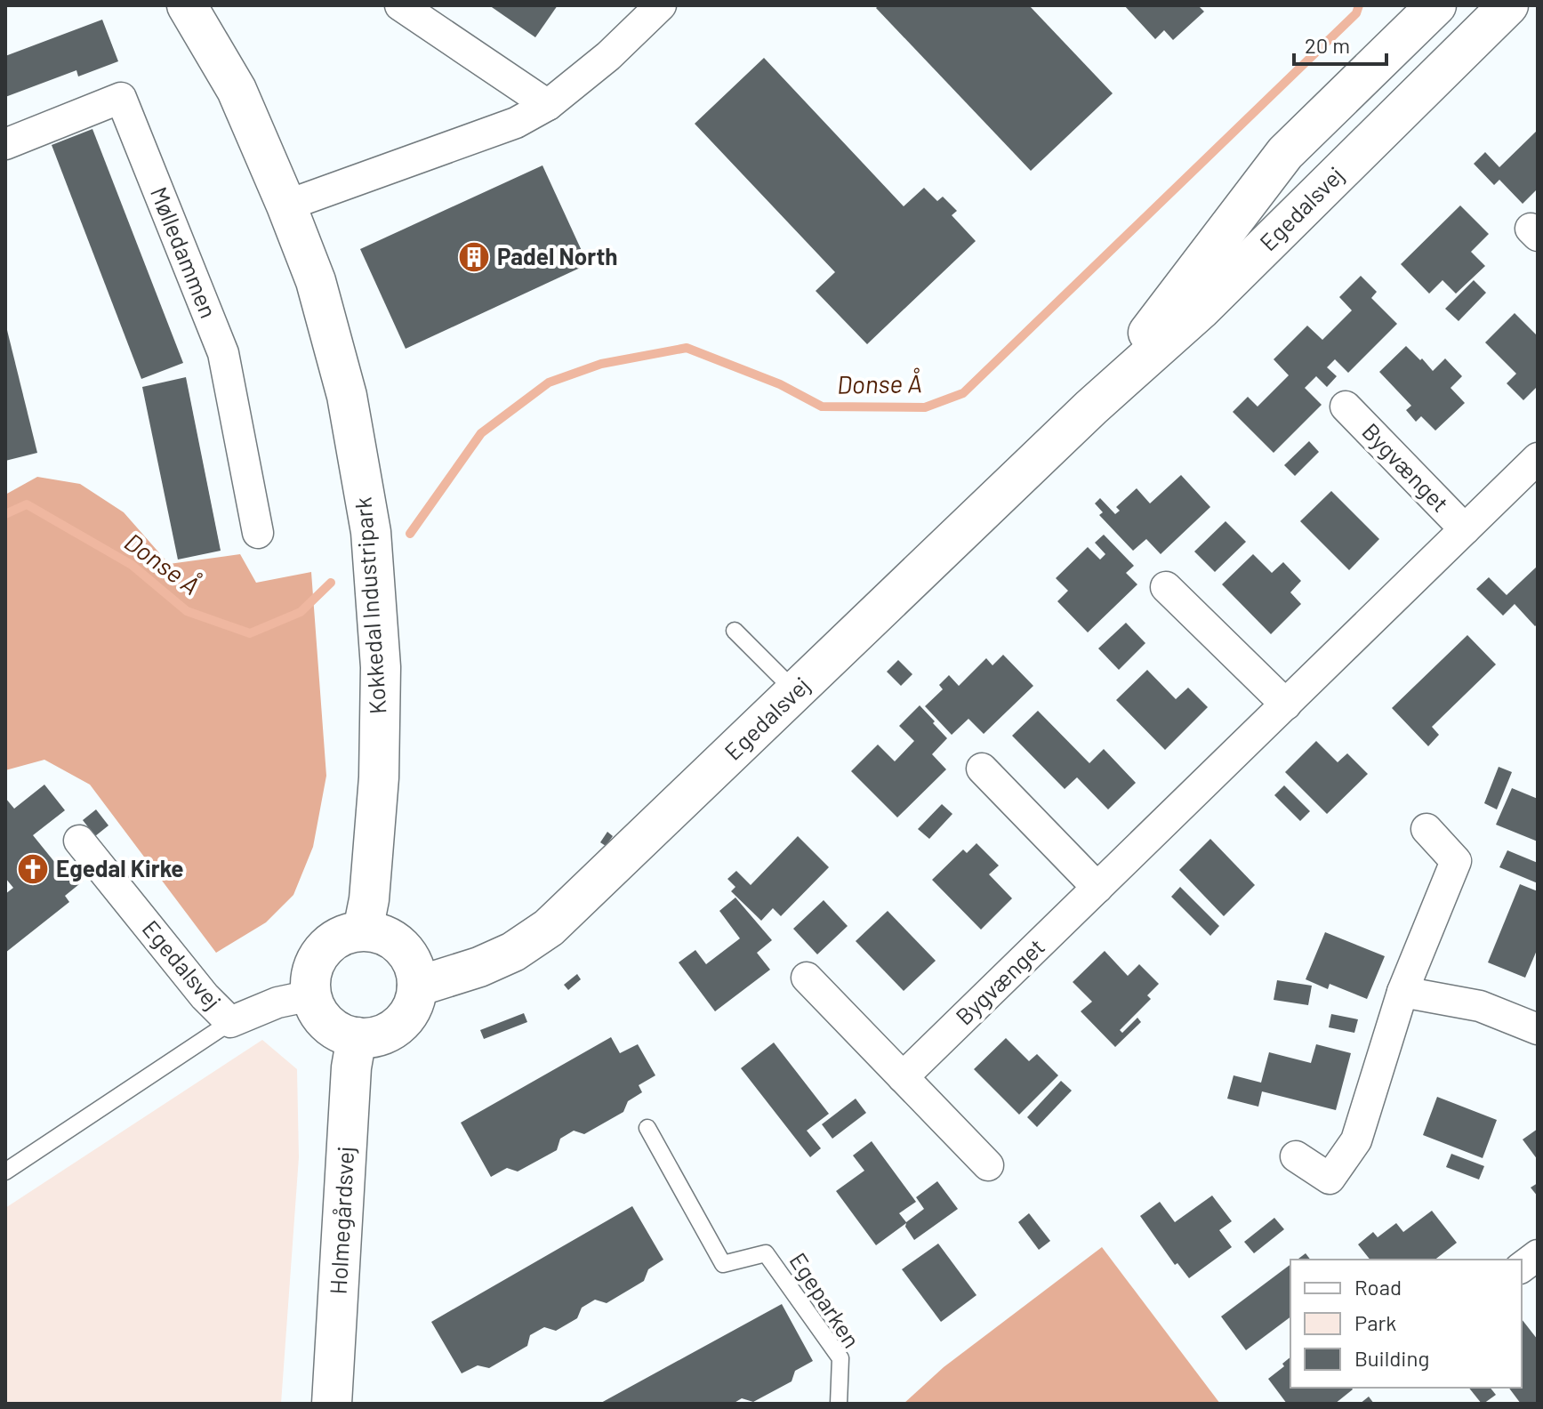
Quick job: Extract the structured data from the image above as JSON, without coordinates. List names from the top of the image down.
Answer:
{
  "streets": {
    "street": [
      "Egedalsvej",
      "Mølledammen",
      "Bygvænget",
      "Kokkedal Industripark",
      "Holmegårdsvej"
    ],
    "lane": ["Egeparken"]
  },
  "crossings": [
    ["Egedalsvej", "Kokkedal Industripark"],
    ["Egedalsvej", "Holmegårdsvej"],
    ["Kokkedal Industripark", "Holmegårdsvej"]
  ],
  "water": ["Donse Å"],
  "places": {
    "building": ["Padel North"],
    "church": ["Egedal Kirke"]
  },
  "legend": ["Road", "Park", "Building"],
  "scale_bar": "20 m"
}
